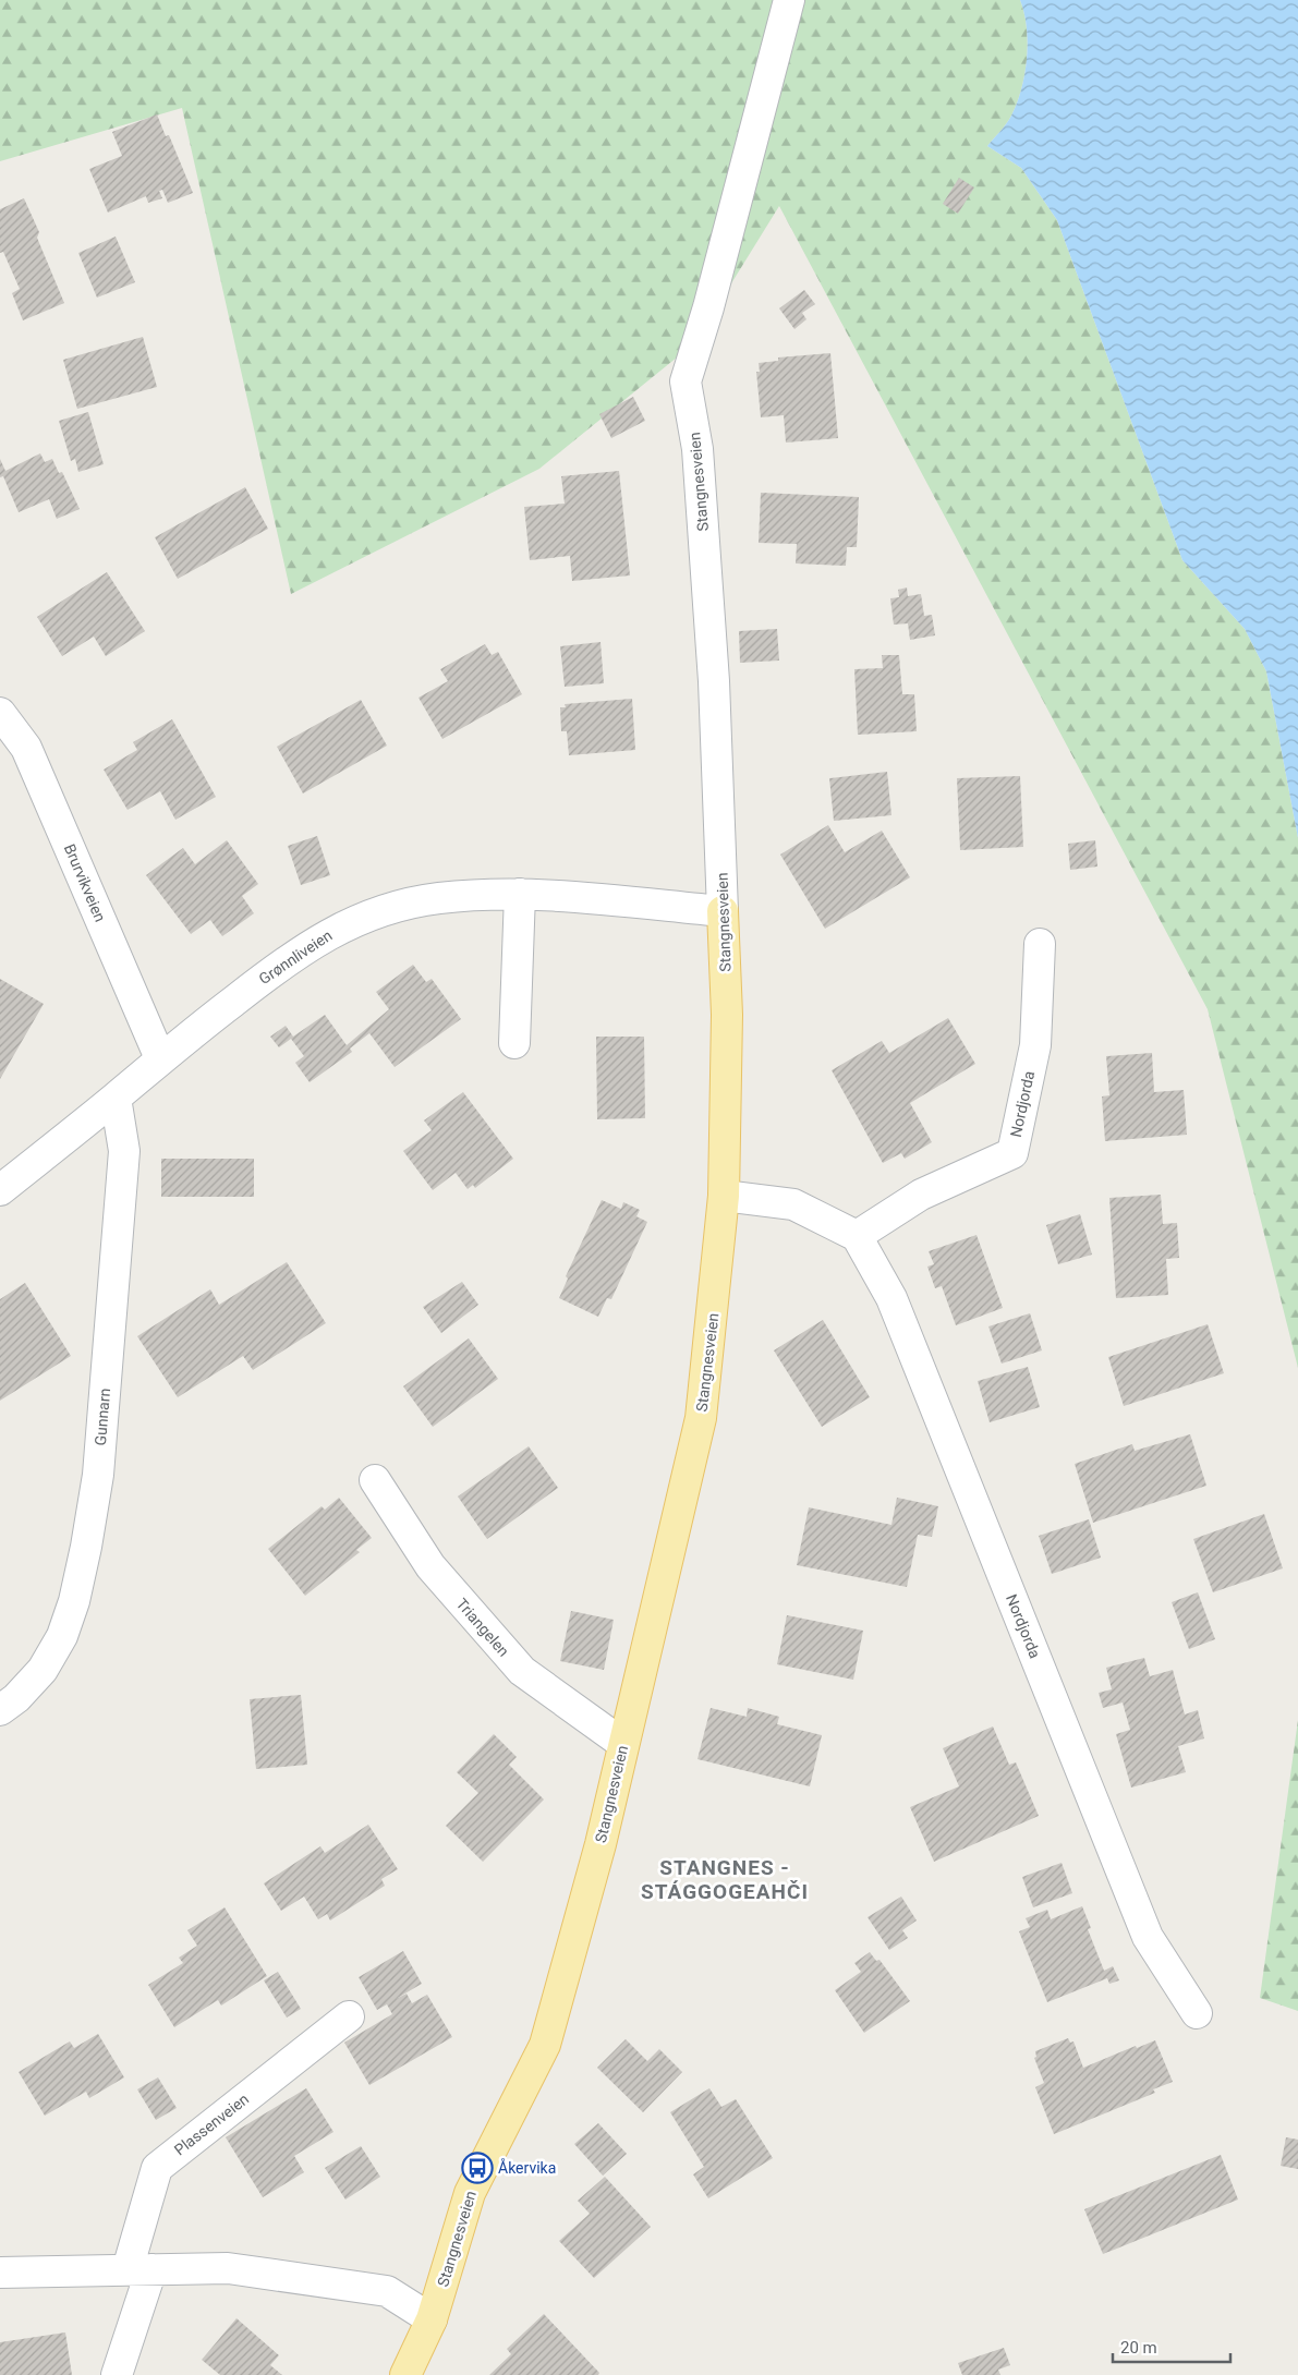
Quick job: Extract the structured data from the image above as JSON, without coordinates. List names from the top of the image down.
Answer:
{
  "streets": {
    "main road": ["Stangnesveien"],
    "street": [
      "Brurvikveien",
      "Grønnliveien",
      "Nordjorda",
      "Gunnarn",
      "Triangelen",
      "Plassenveien"
    ]
  },
  "crossings": [
    ["Stangnesveien", "Grønnliveien"],
    ["Stangnesveien", "Triangelen"],
    ["Brurvikveien", "Grønnliveien"],
    ["Grønnliveien", "Gunnarn"]
  ],
  "districts": ["STANGNES - STÁGGOGEAHČI"],
  "places": {
    "bus stop": ["Åkervika"]
  },
  "scale_bar": "20 m"
}
